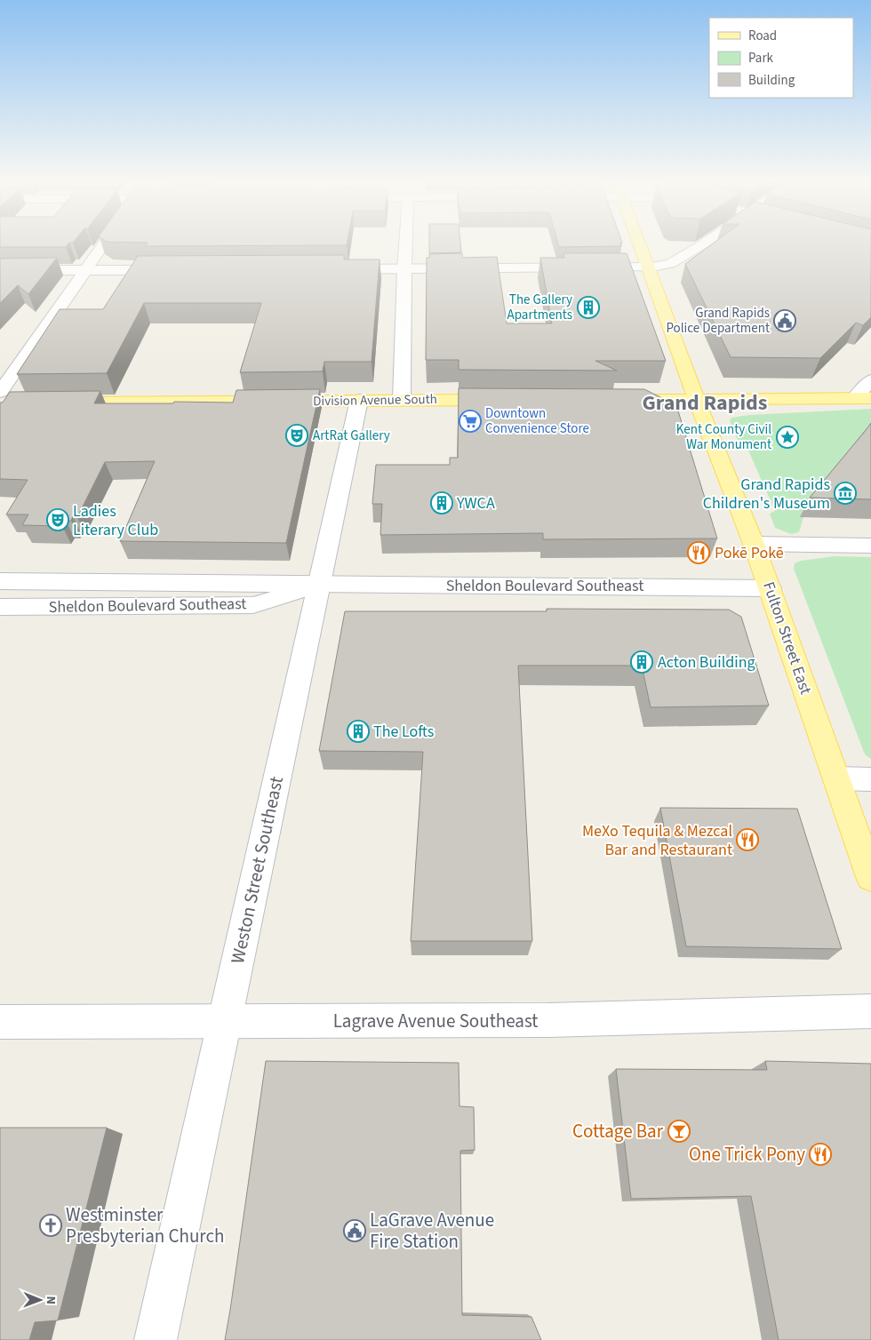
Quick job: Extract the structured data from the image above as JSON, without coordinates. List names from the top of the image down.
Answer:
{
  "streets": {
    "main road": ["Division Avenue South", "Fulton Street East"],
    "street": ["Sheldon Boulevard Southeast", "Weston Street Southeast", "Lagrave Avenue Southeast"]
  },
  "crossings": [
    ["Division Avenue South", "Weston Street Southeast"],
    ["Sheldon Boulevard Southeast", "Fulton Street East"],
    ["Sheldon Boulevard Southeast", "Weston Street Southeast"],
    ["Weston Street Southeast", "Lagrave Avenue Southeast"]
  ],
  "districts": ["Grand Rapids"],
  "places": {
    "building": [
      "The Gallery Apartments",
      "YWCA",
      "Acton Building",
      "The Lofts"
    ],
    "public building": ["Grand Rapids Police Department", "LaGrave Avenue Fire Station"],
    "supermarket": ["Downtown Convenience Store"],
    "theatre": ["ArtRat Gallery", "Ladies Literary Club"],
    "place": ["Kent County Civil War Monument"],
    "museum": ["Grand Rapids Children's Museum"],
    "restaurant": ["Pokē Pokē", "MeXo Tequila & Mezcal Bar and Restaurant", "One Trick Pony"],
    "bar": ["Cottage Bar"],
    "church": ["Westminster Presbyterian Church"]
  },
  "legend": ["Road", "Park", "Building"],
  "north": "right"
}
